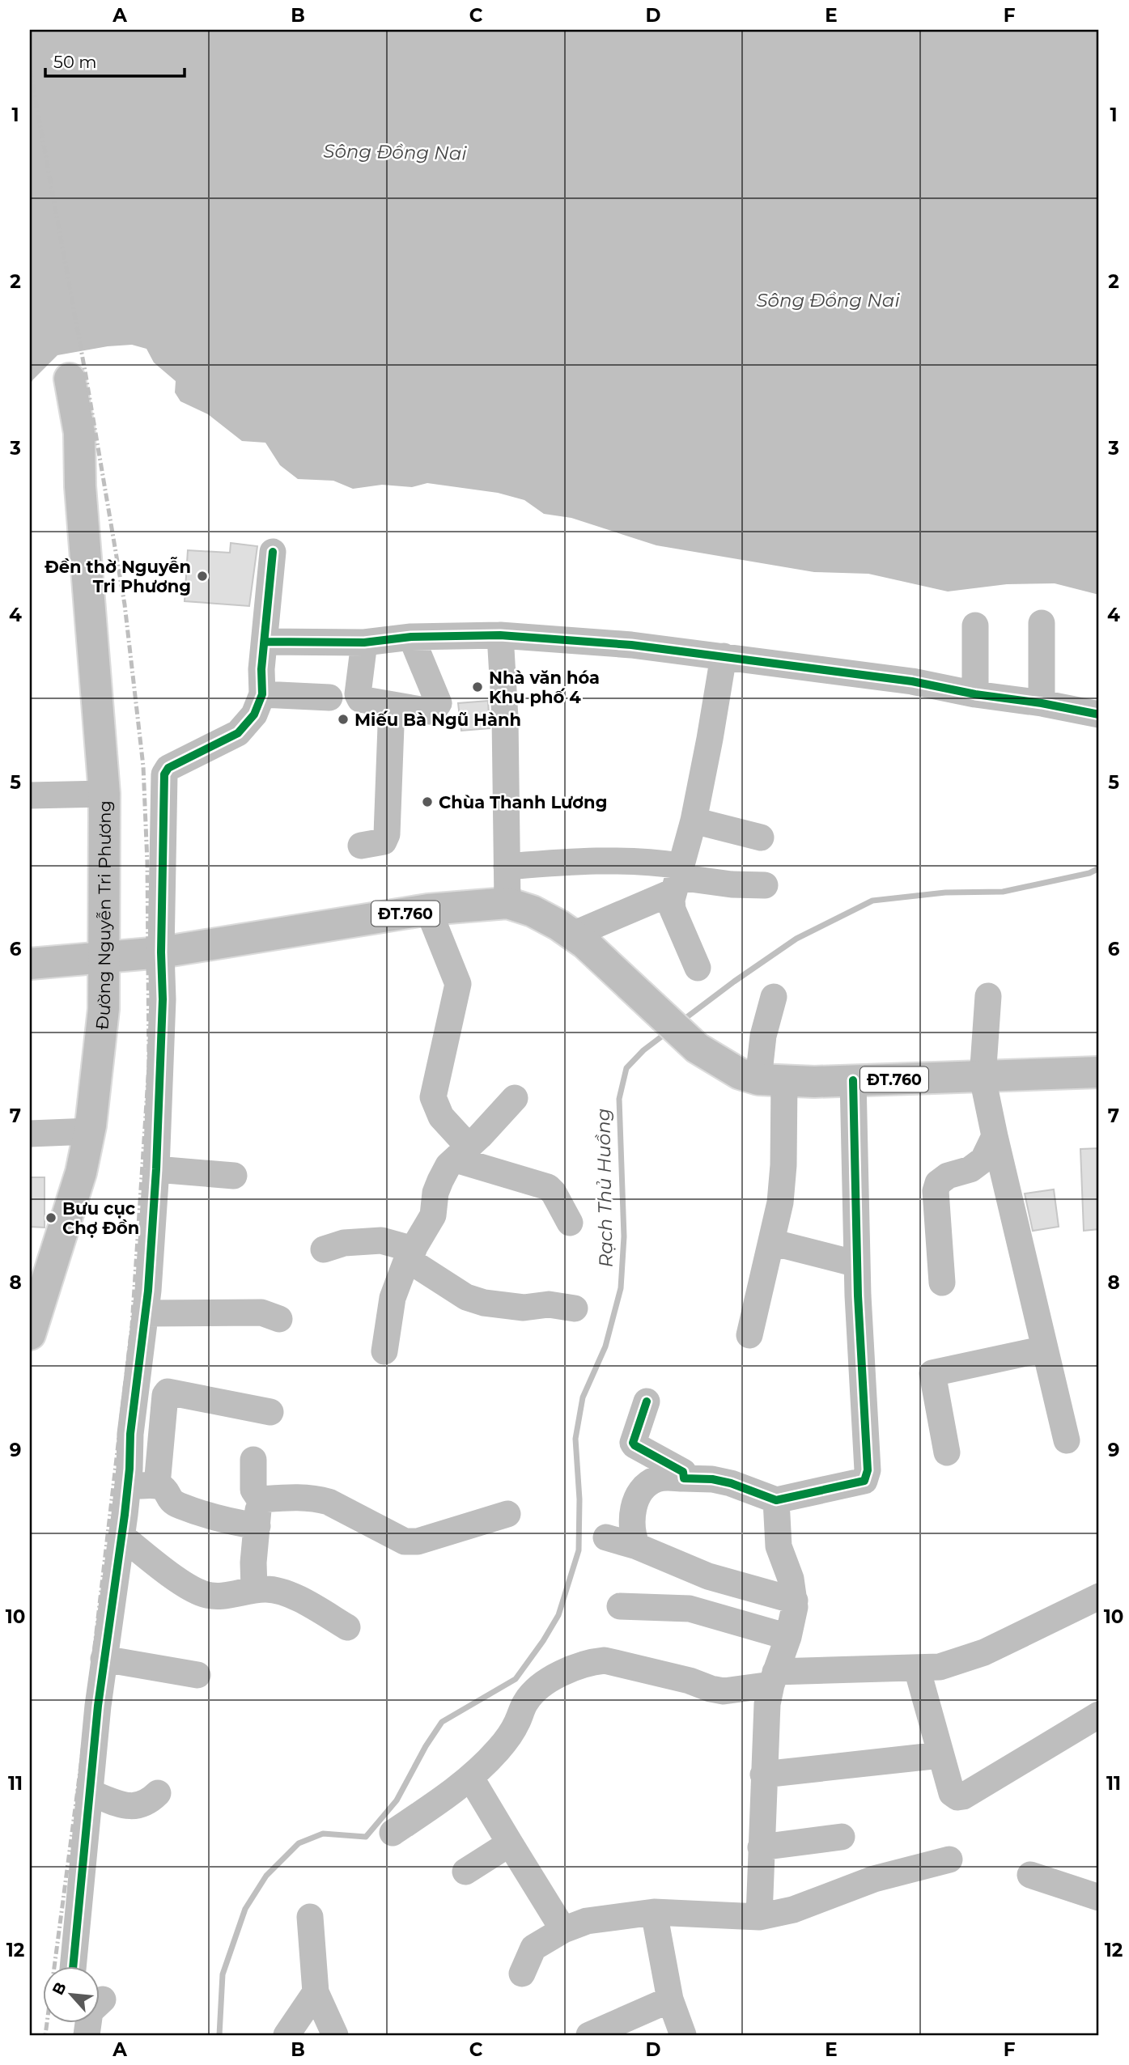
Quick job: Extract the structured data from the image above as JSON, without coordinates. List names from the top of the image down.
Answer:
{
  "streets": {
    "main road": ["ĐT.760", "Đường Nguyễn Tri Phương"]
  },
  "crossings": [
    ["ĐT.760", "Đường Nguyễn Tri Phương"]
  ],
  "water": ["Sông Đồng Nai", "Rạch Thủ Huồng"],
  "places": [
    "Đền thờ Nguyễn Tri Phương",
    "Nhà văn hóa Khu phố 4",
    "Miếu Bà Ngũ Hành",
    "Chùa Thanh Lương",
    "Bưu cục Chợ Đồn"
  ],
  "scale_bar": "50 m",
  "north": "top left",
  "grid": {
    "columns": [
      "A",
      "B",
      "C",
      "D",
      "E",
      "F"
    ],
    "rows": [
      "1",
      "2",
      "3",
      "4",
      "5",
      "6",
      "7",
      "8",
      "9",
      "10",
      "11",
      "12"
    ]
  }
}
